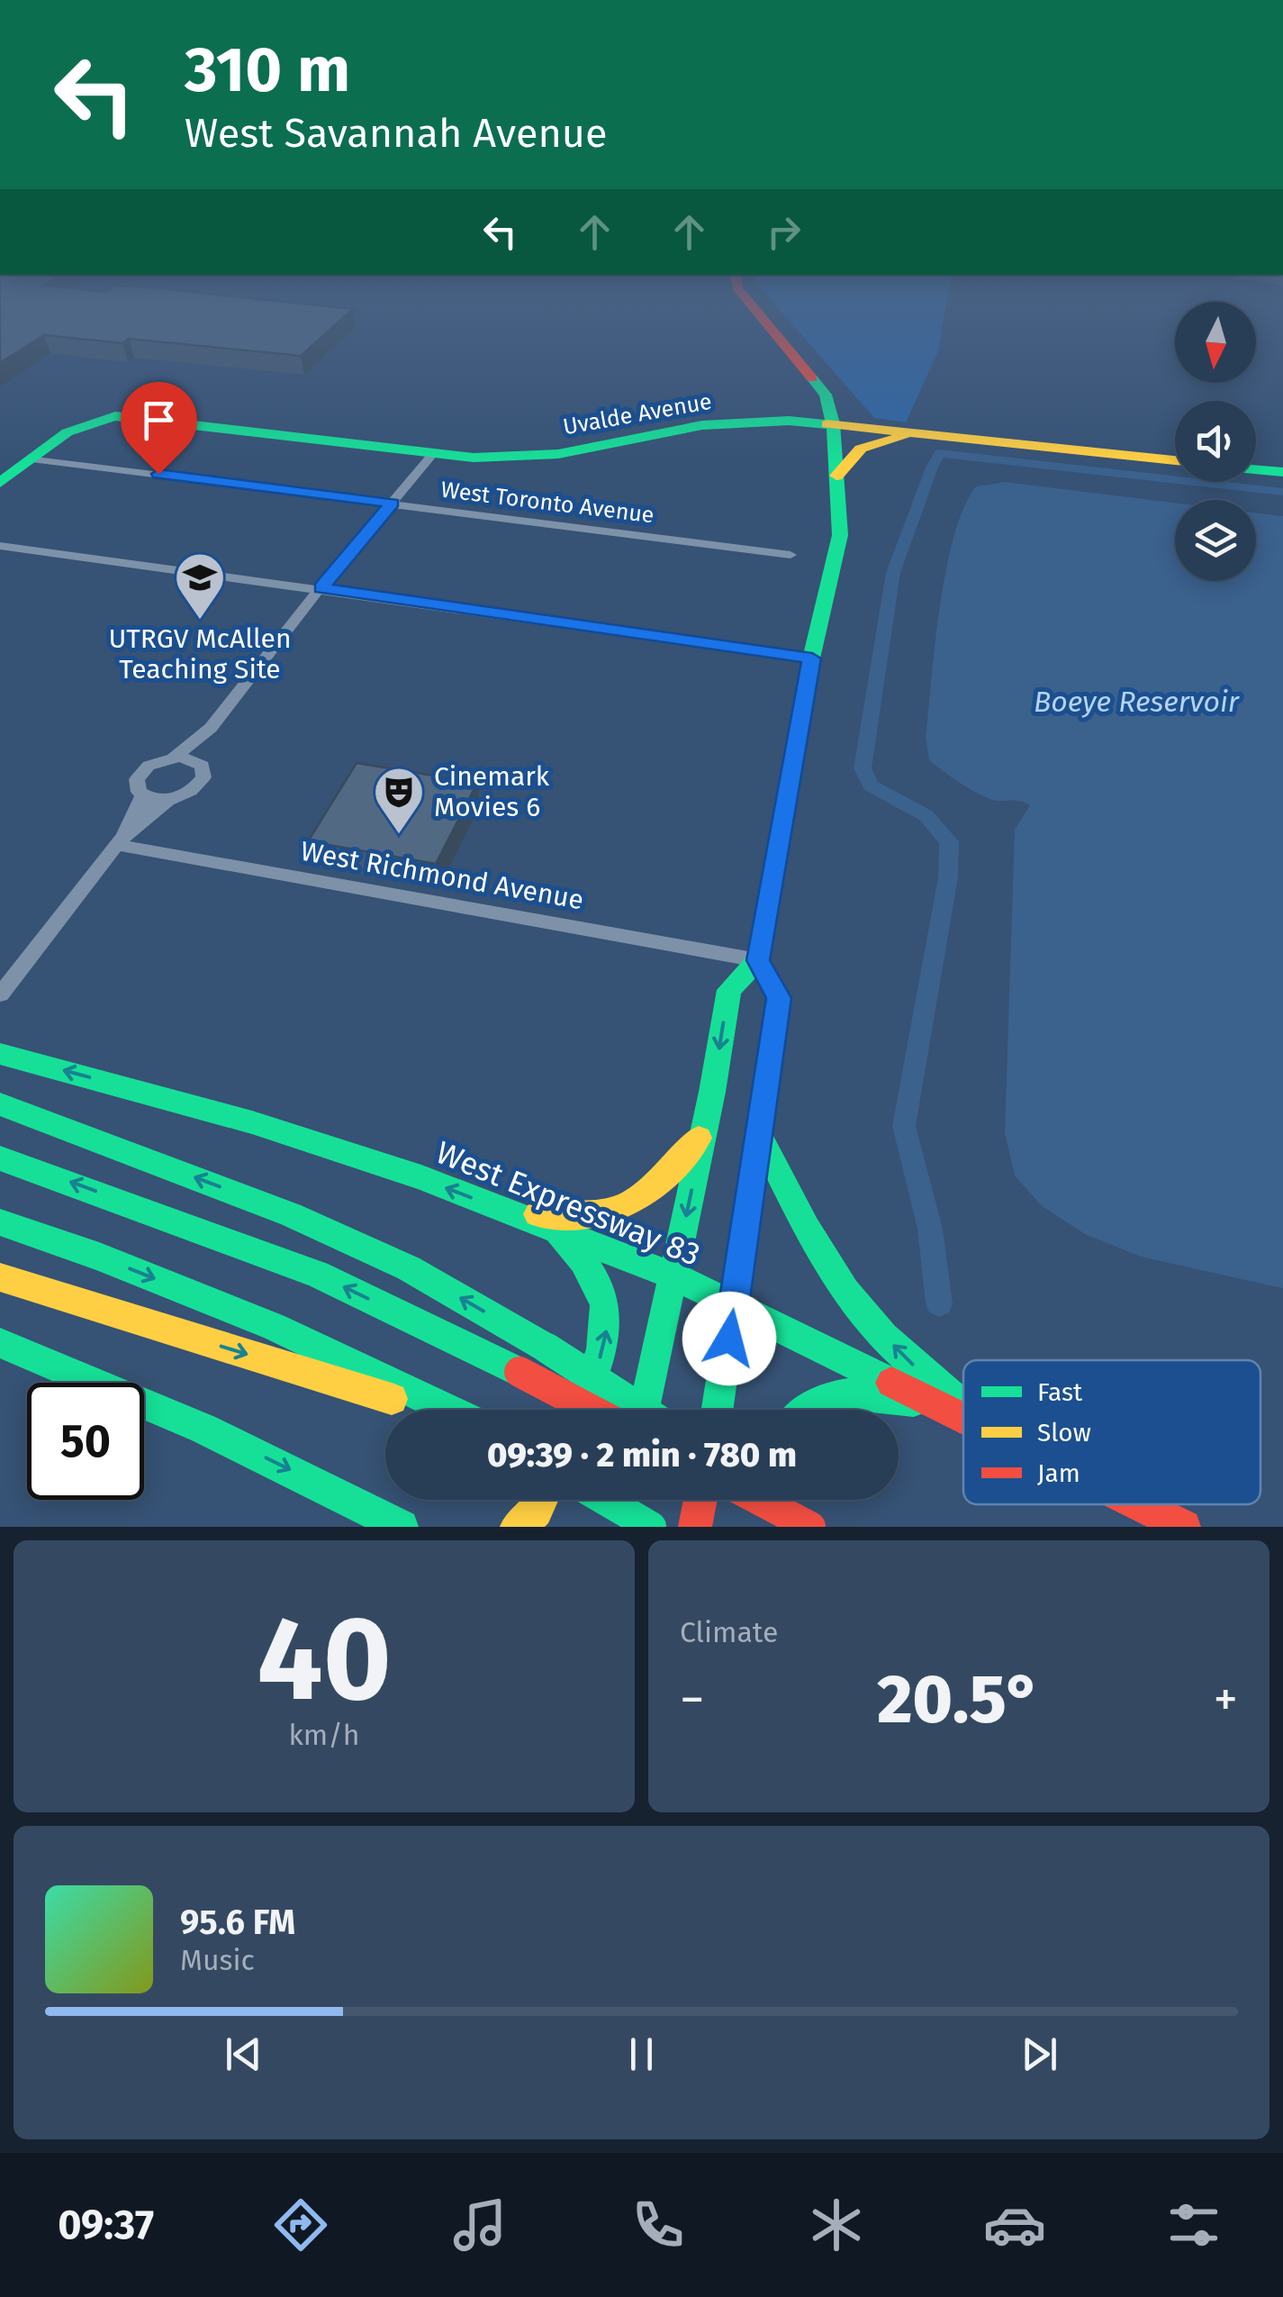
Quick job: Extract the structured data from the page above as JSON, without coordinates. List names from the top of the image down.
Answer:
{
  "streets": {
    "main road": ["Uvalde Avenue", "West Expressway 83"],
    "street": ["West Toronto Avenue", "West Richmond Avenue"]
  },
  "crossings": [
    ["Uvalde Avenue", "West Toronto Avenue"]
  ],
  "water": ["Boeye Reservoir"],
  "places": {
    "school or university": ["UTRGV McAllen Teaching Site"],
    "theatre": ["Cinemark Movies 6"]
  },
  "legend": ["Fast", "Slow", "Jam"],
  "north": "bottom",
  "page": {
    "turn": ["310 m", "West Savannah Avenue"],
    "limit": "50",
    "trip": "09:39 · 2 min · 780 m",
    "tile": [
      ["40", "km/h"],
      "Climate"
    ],
    "heat": ["−", "20.5°", "+"],
    "song": ["95.6 FM", "Music"],
    "tabs": "09:37"
  }
}
